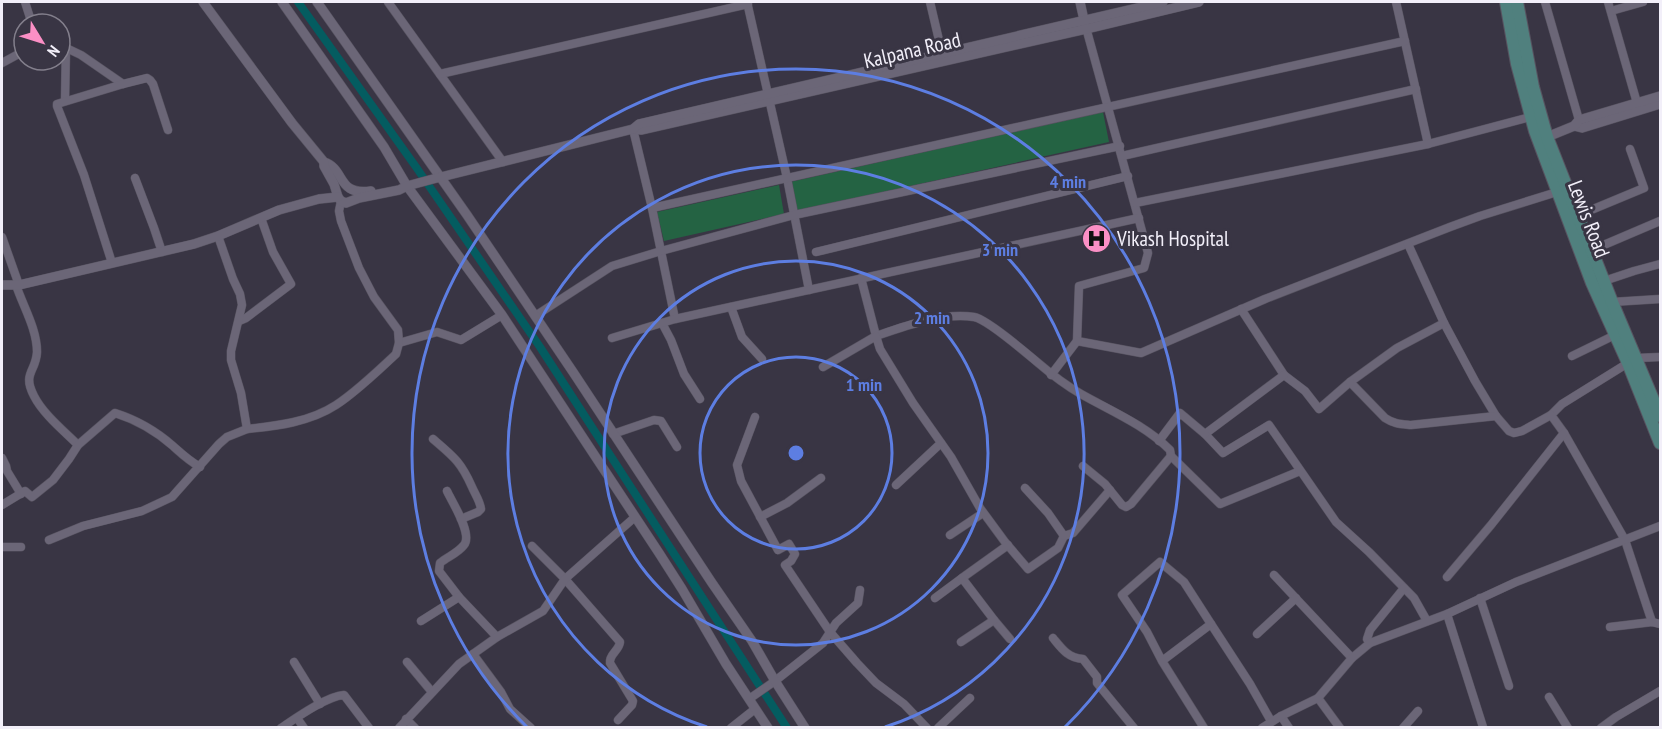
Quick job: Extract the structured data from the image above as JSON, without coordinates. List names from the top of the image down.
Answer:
{
  "streets": {
    "main road": ["Lewis Road"],
    "street": ["Kalpana Road"]
  },
  "places": {
    "hospital": ["Vikash Hospital"]
  },
  "north": "bottom right",
  "rings": [
    "4 min",
    "3 min",
    "2 min",
    "1 min"
  ]
}
